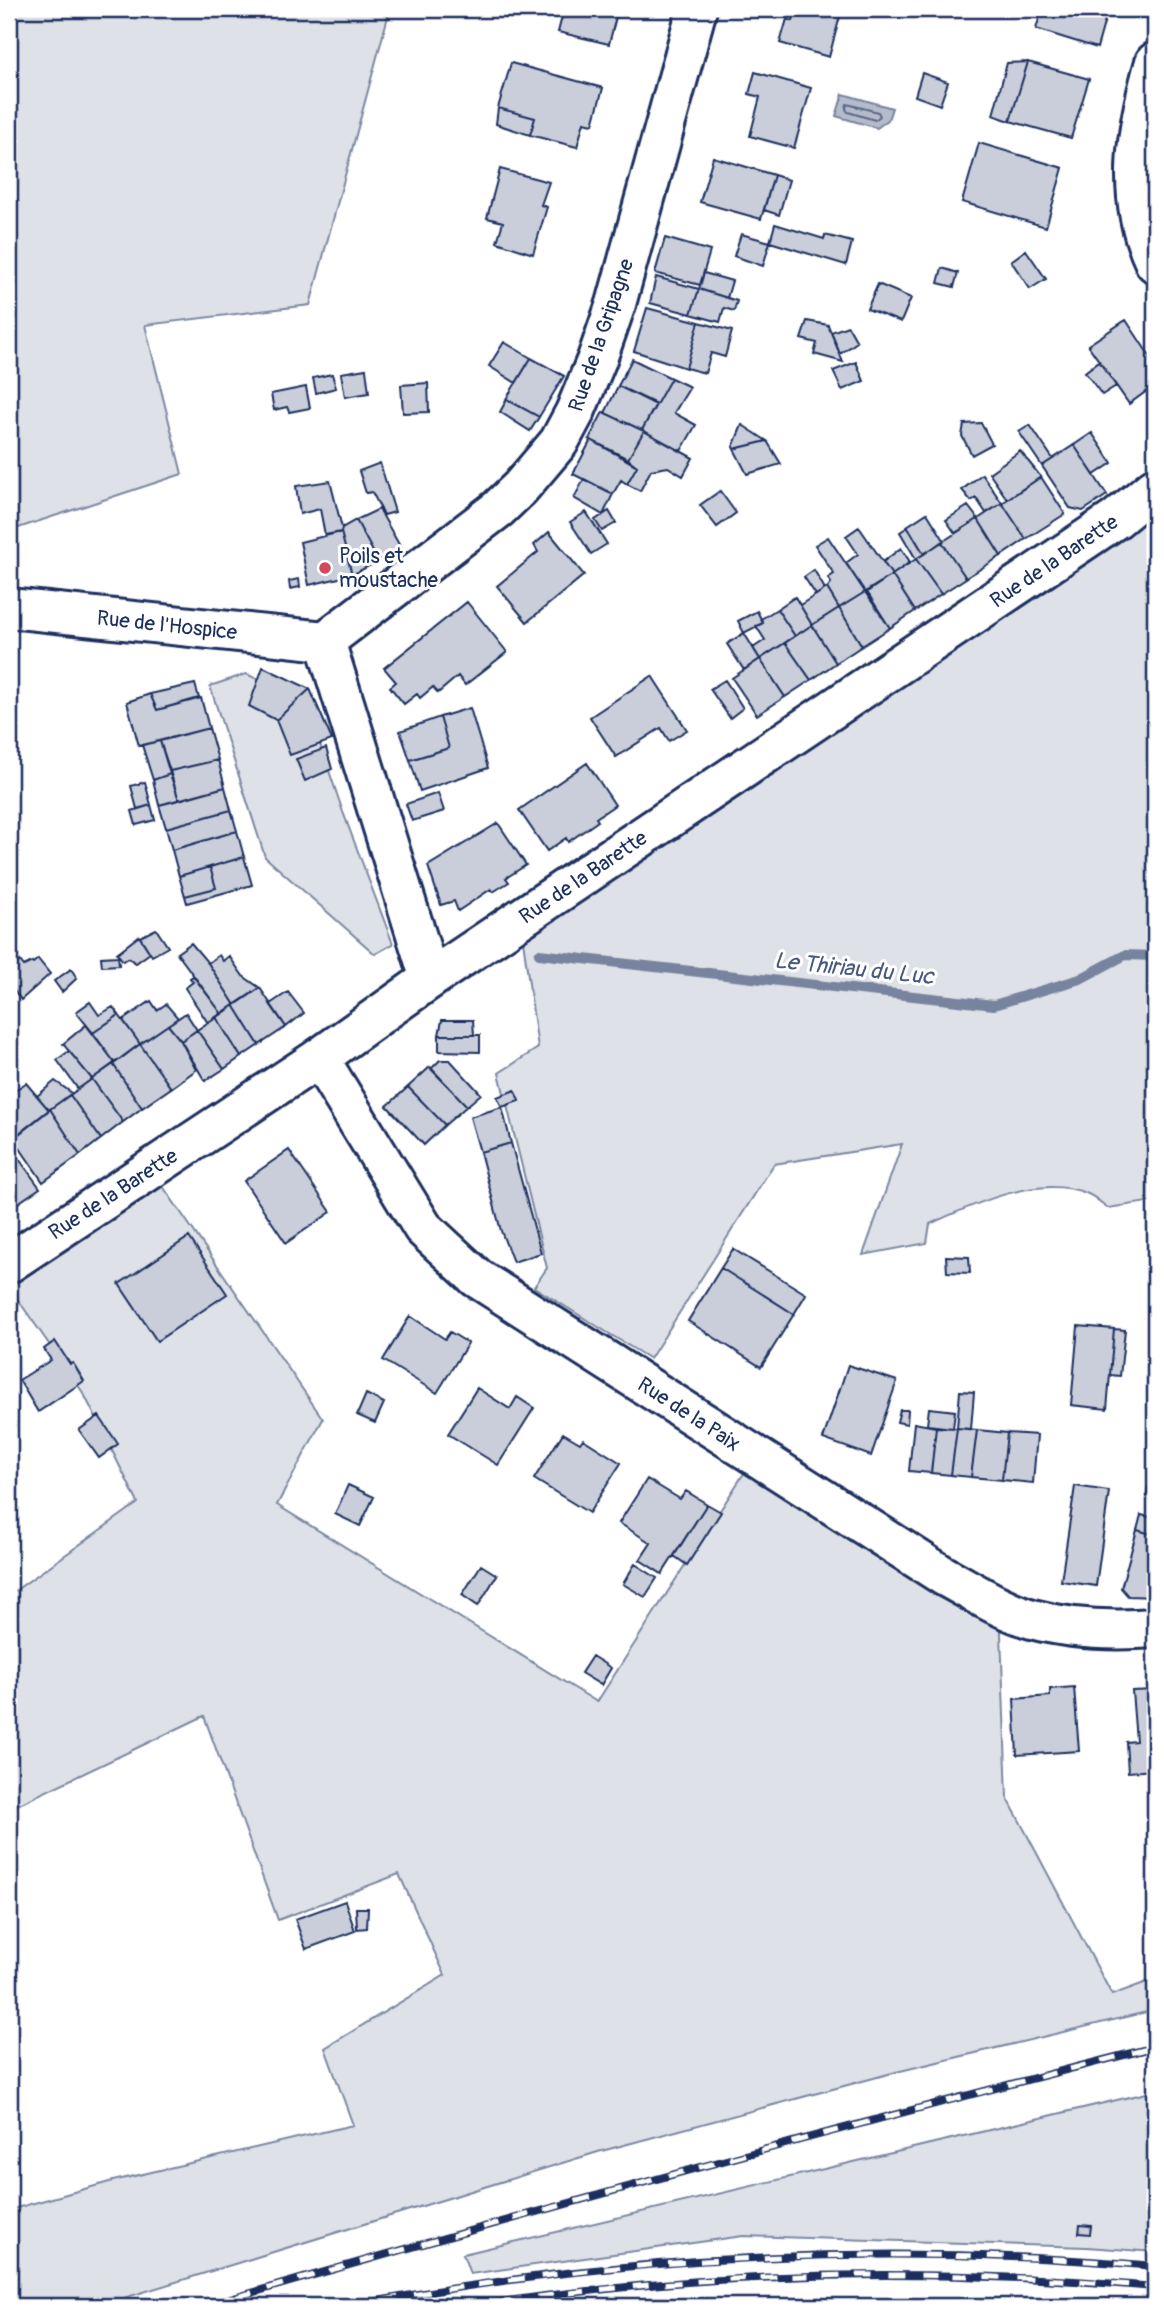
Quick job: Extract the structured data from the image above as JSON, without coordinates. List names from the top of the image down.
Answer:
{
  "streets": {
    "street": [
      "Rue de la Gripagne",
      "Rue de la Barette",
      "Rue de l'Hospice",
      "Rue de la Paix"
    ]
  },
  "crossings": [
    ["Rue de la Gripagne", "Rue de l'Hospice"],
    ["Rue de la Barette", "Rue de la Paix"]
  ],
  "water": ["Le Thiriau du Luc"],
  "places": ["Poils et moustache"]
}
